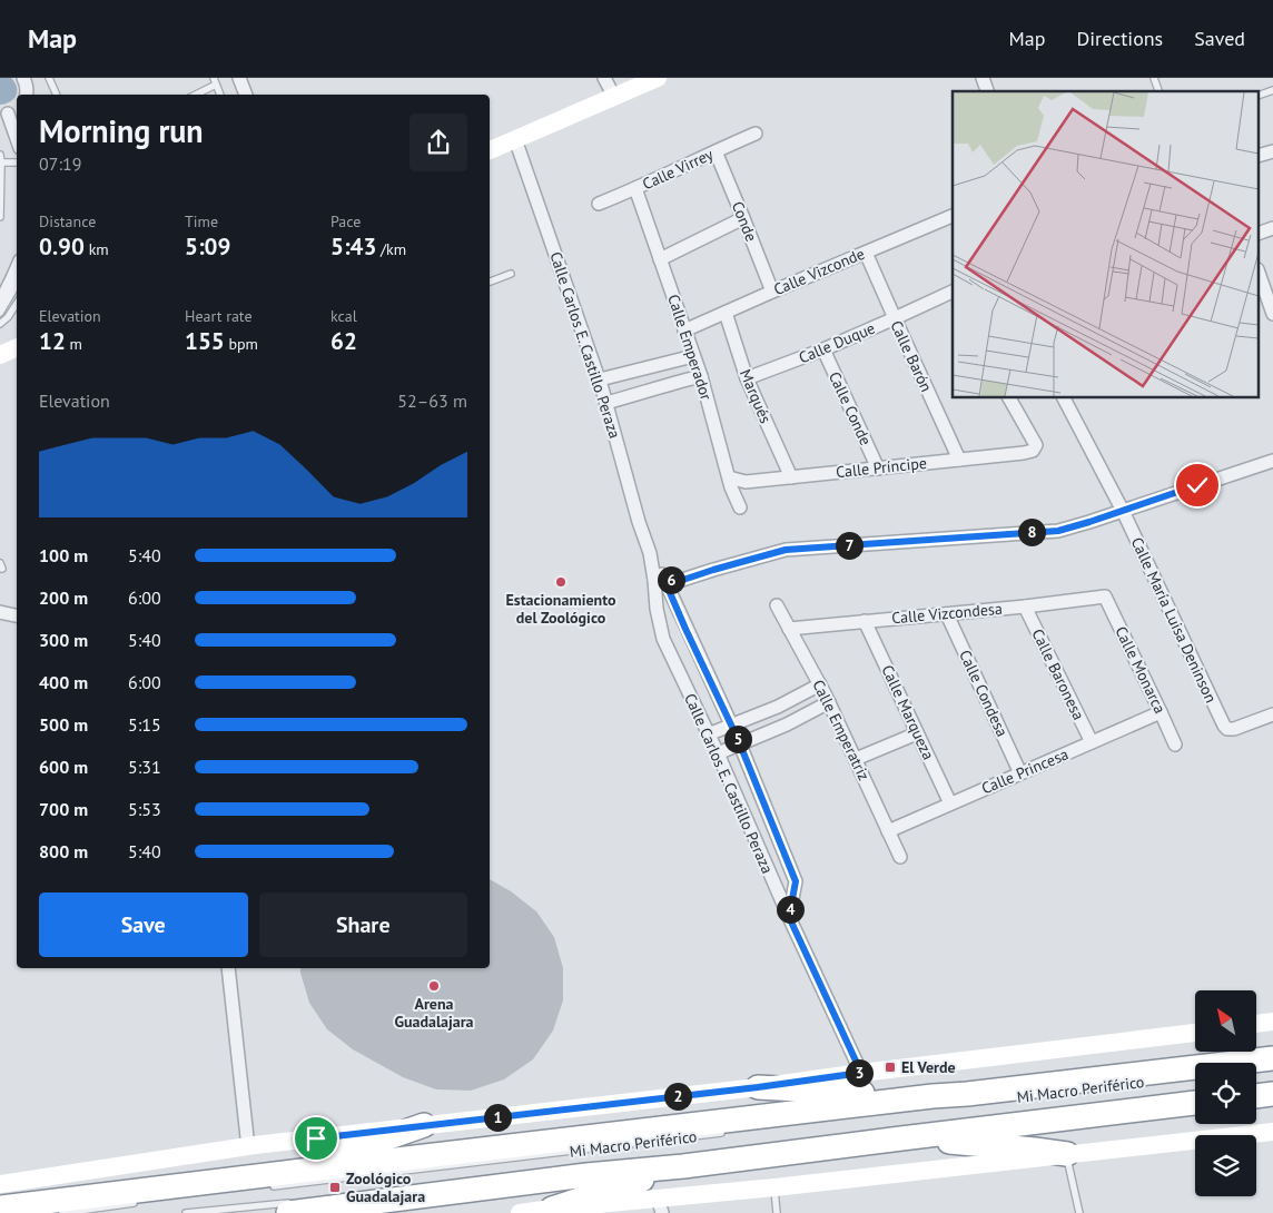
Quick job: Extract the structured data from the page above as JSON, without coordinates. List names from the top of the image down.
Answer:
{
  "streets": {
    "street": [
      "Calle Virrey",
      "Conde",
      "Calle Vizconde",
      "Calle Duque",
      "Calle Carlos E. Castillo Peraza",
      "Calle Emperador",
      "Calle Barón",
      "Marqués",
      "Calle Conde",
      "Calle Príncipe",
      "Calle Vizcondesa",
      "Calle María Luisa Deninson",
      "Calle Monarca",
      "Calle Baronesa",
      "Calle Condesa",
      "Calle Marqueza",
      "Calle Emperatriz",
      "Calle Princesa"
    ],
    "lane": ["Mi Macro Periférico"]
  },
  "crossings": [
    ["Calle Virrey", "Conde"],
    ["Calle Virrey", "Calle Emperador"],
    ["Conde", "Calle Vizconde"],
    ["Calle Vizconde", "Calle Emperador"],
    ["Calle Vizconde", "Calle Barón"],
    ["Calle Vizconde", "Marqués"],
    ["Calle Duque", "Calle Barón"],
    ["Calle Duque", "Marqués"],
    ["Calle Duque", "Calle Conde"],
    ["Calle Emperador", "Calle Príncipe"],
    ["Calle Barón", "Calle Príncipe"],
    ["Marqués", "Calle Príncipe"],
    ["Calle Conde", "Calle Príncipe"],
    ["Calle Vizcondesa", "Calle Monarca"],
    ["Calle Vizcondesa", "Calle Baronesa"],
    ["Calle Vizcondesa", "Calle Condesa"],
    ["Calle Vizcondesa", "Calle Marqueza"],
    ["Calle Vizcondesa", "Calle Emperatriz"],
    ["Calle Monarca", "Calle Princesa"],
    ["Calle Baronesa", "Calle Princesa"],
    ["Calle Condesa", "Calle Princesa"],
    ["Calle Marqueza", "Calle Princesa"],
    ["Calle Emperatriz", "Calle Princesa"]
  ],
  "places": {
    "other": ["Estacionamiento del Zoológico", "Arena Guadalajara"],
    "transit": ["El Verde", "Zoológico Guadalajara"]
  },
  "north": "top left",
  "page": {
    "header": "Map",
    "nav": ["Map", "Directions", "Saved"],
    "heading": ["Morning run", "07:19"],
    "stats": [
      ["Distance", "0.90 km"],
      ["Time", "5:09"],
      ["Pace", "5:43 /km"],
      ["Elevation", "12 m"],
      ["Heart rate", "155 bpm"],
      ["kcal", "62"]
    ],
    "chart": ["Elevation", "52–63 m"],
    "pins": [
      "8",
      "7",
      "6",
      "5",
      "4",
      "3",
      "2",
      "1"
    ],
    "list": [
      {
        "name": "100 m",
        "note": "5:40"
      },
      {
        "name": "200 m",
        "note": "6:00"
      },
      {
        "name": "300 m",
        "note": "5:40"
      },
      {
        "name": "400 m",
        "note": "6:00"
      },
      {
        "name": "500 m",
        "note": "5:15"
      },
      {
        "name": "600 m",
        "note": "5:31"
      },
      {
        "name": "700 m",
        "note": "5:53"
      },
      {
        "name": "800 m",
        "note": "5:40"
      }
    ],
    "buttons": ["Save", "Share"]
  }
}
